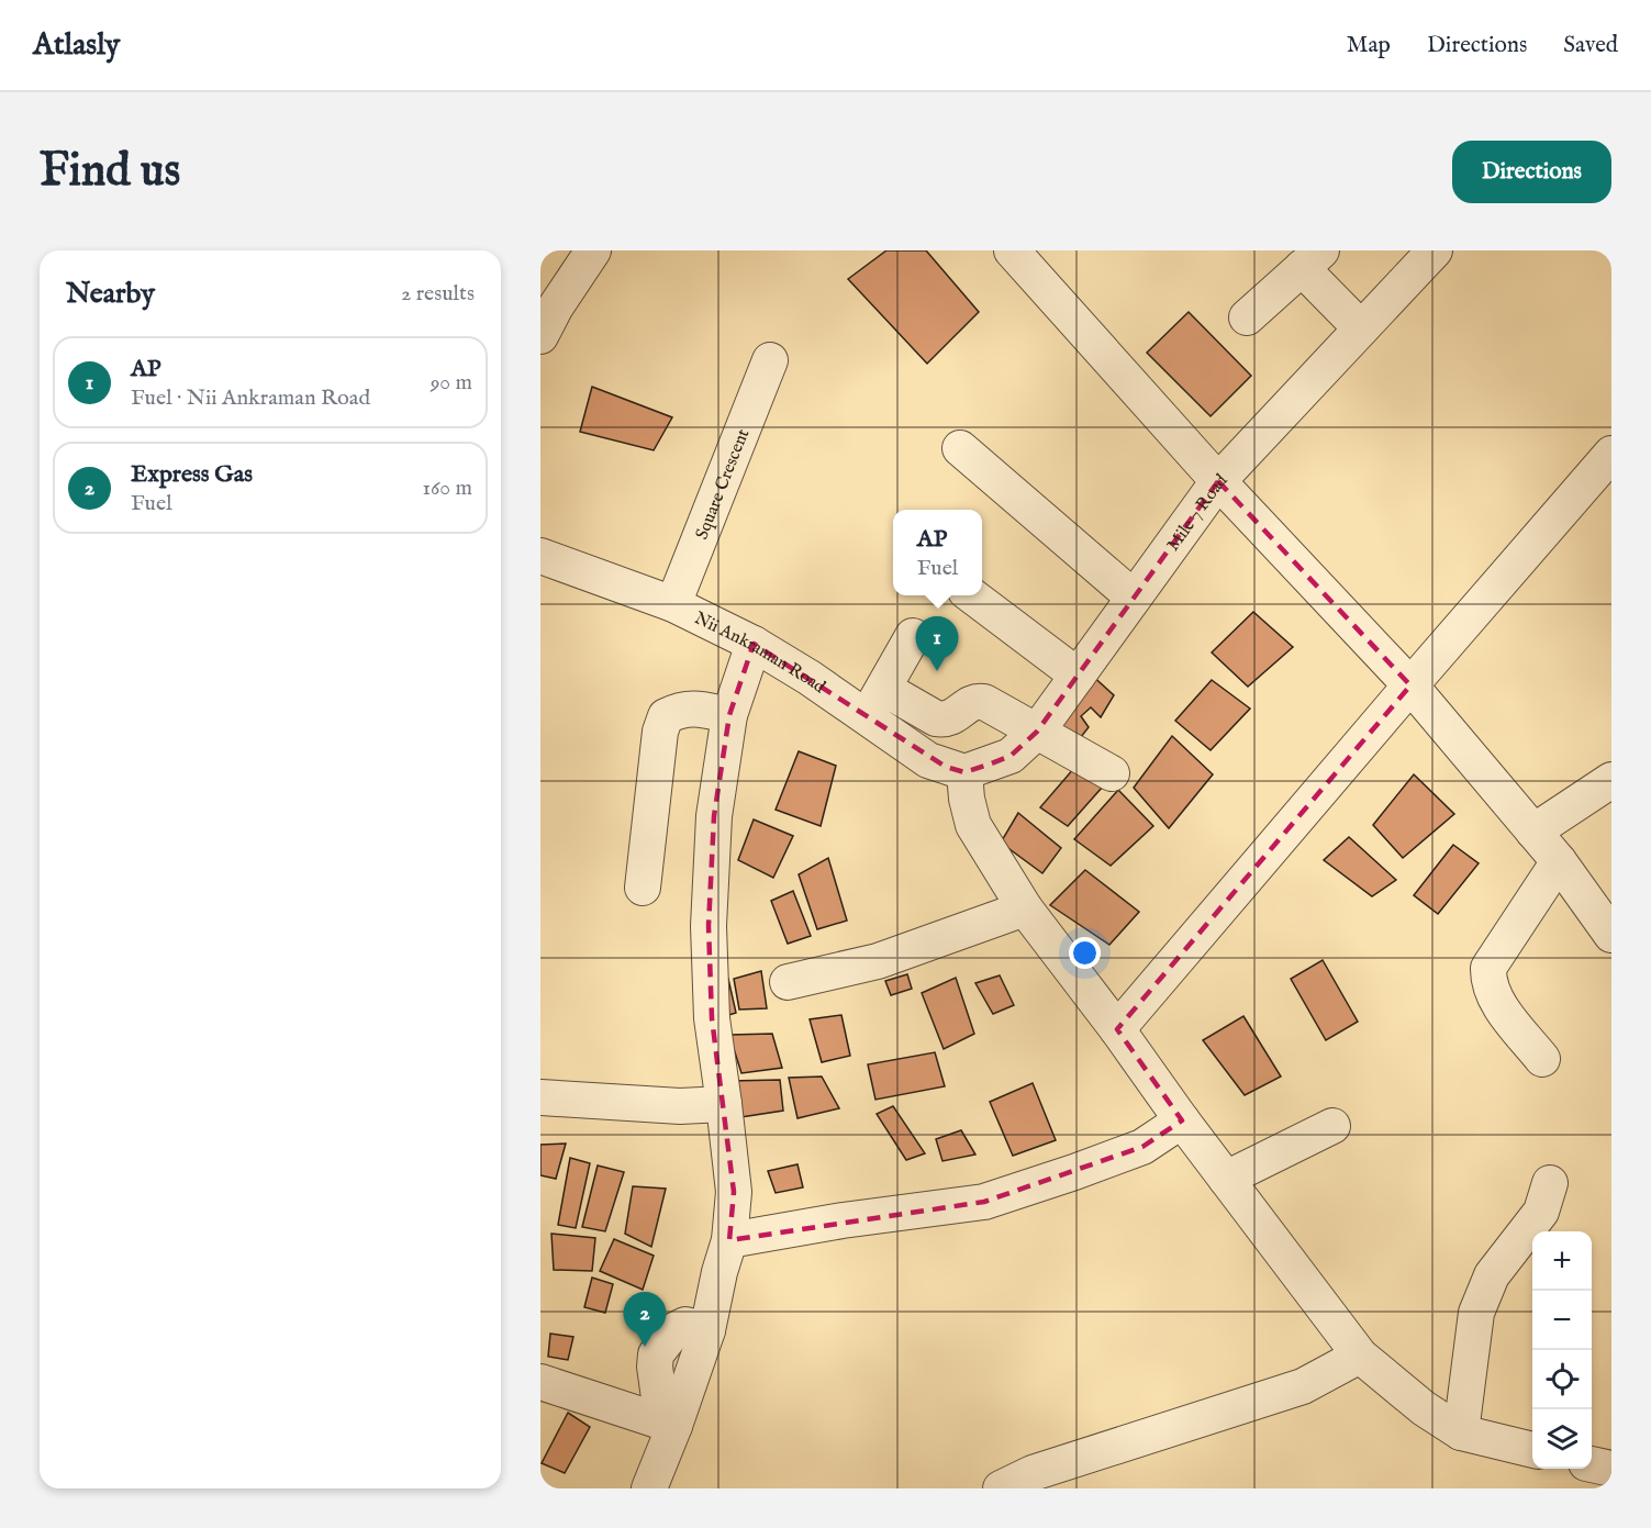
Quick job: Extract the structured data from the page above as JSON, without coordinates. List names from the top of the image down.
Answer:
{
  "streets": {
    "street": ["Square Crescent", "Mile 7 Road", "Nii Ankraman Road"]
  },
  "crossings": [
    ["Square Crescent", "Nii Ankraman Road"],
    ["Mile 7 Road", "Nii Ankraman Road"]
  ],
  "page": {
    "header": "Atlasly",
    "nav": ["Map", "Directions", "Saved"],
    "buttons": "Directions",
    "title": "Find us",
    "heading": ["Nearby", "2 results"],
    "list": [
      {
        "mark": "1",
        "name": "AP",
        "note": "Fuel · Nii Ankraman Road",
        "value": "90 m"
      },
      {
        "mark": "2",
        "name": "Express Gas",
        "note": "Fuel",
        "value": "160 m"
      }
    ],
    "popup": ["AP", "Fuel"],
    "pins": ["1", "2"],
    "map_buttons": ["+", "−"]
  }
}
